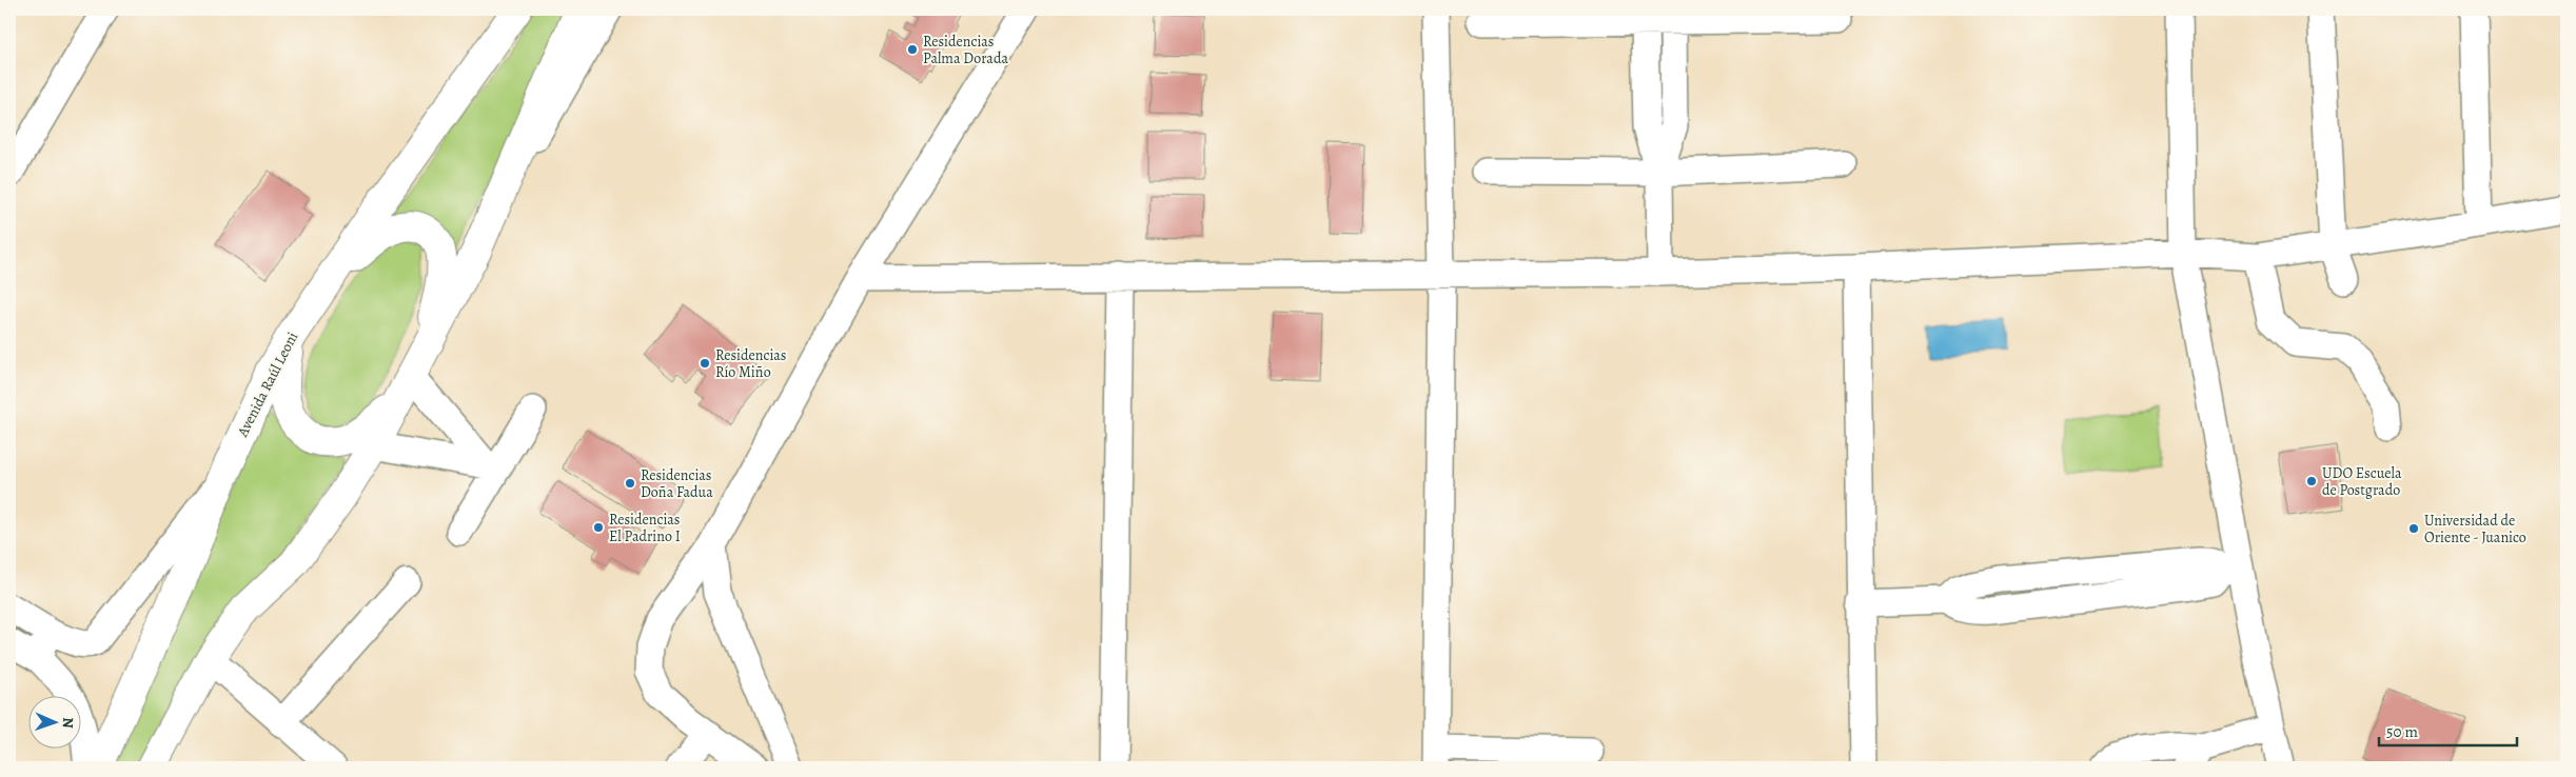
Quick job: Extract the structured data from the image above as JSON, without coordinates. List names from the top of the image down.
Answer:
{
  "streets": {
    "highway": ["Avenida Raúl Leoni"]
  },
  "places": [
    "Residencias Palma Dorada",
    "Residencias Río Miño",
    "UDO Escuela de Postgrado",
    "Residencias Doña Fadua",
    "Residencias El Padrino I",
    "Universidad de Oriente - Juanico"
  ],
  "scale_bar": "50 m",
  "north": "right"
}
